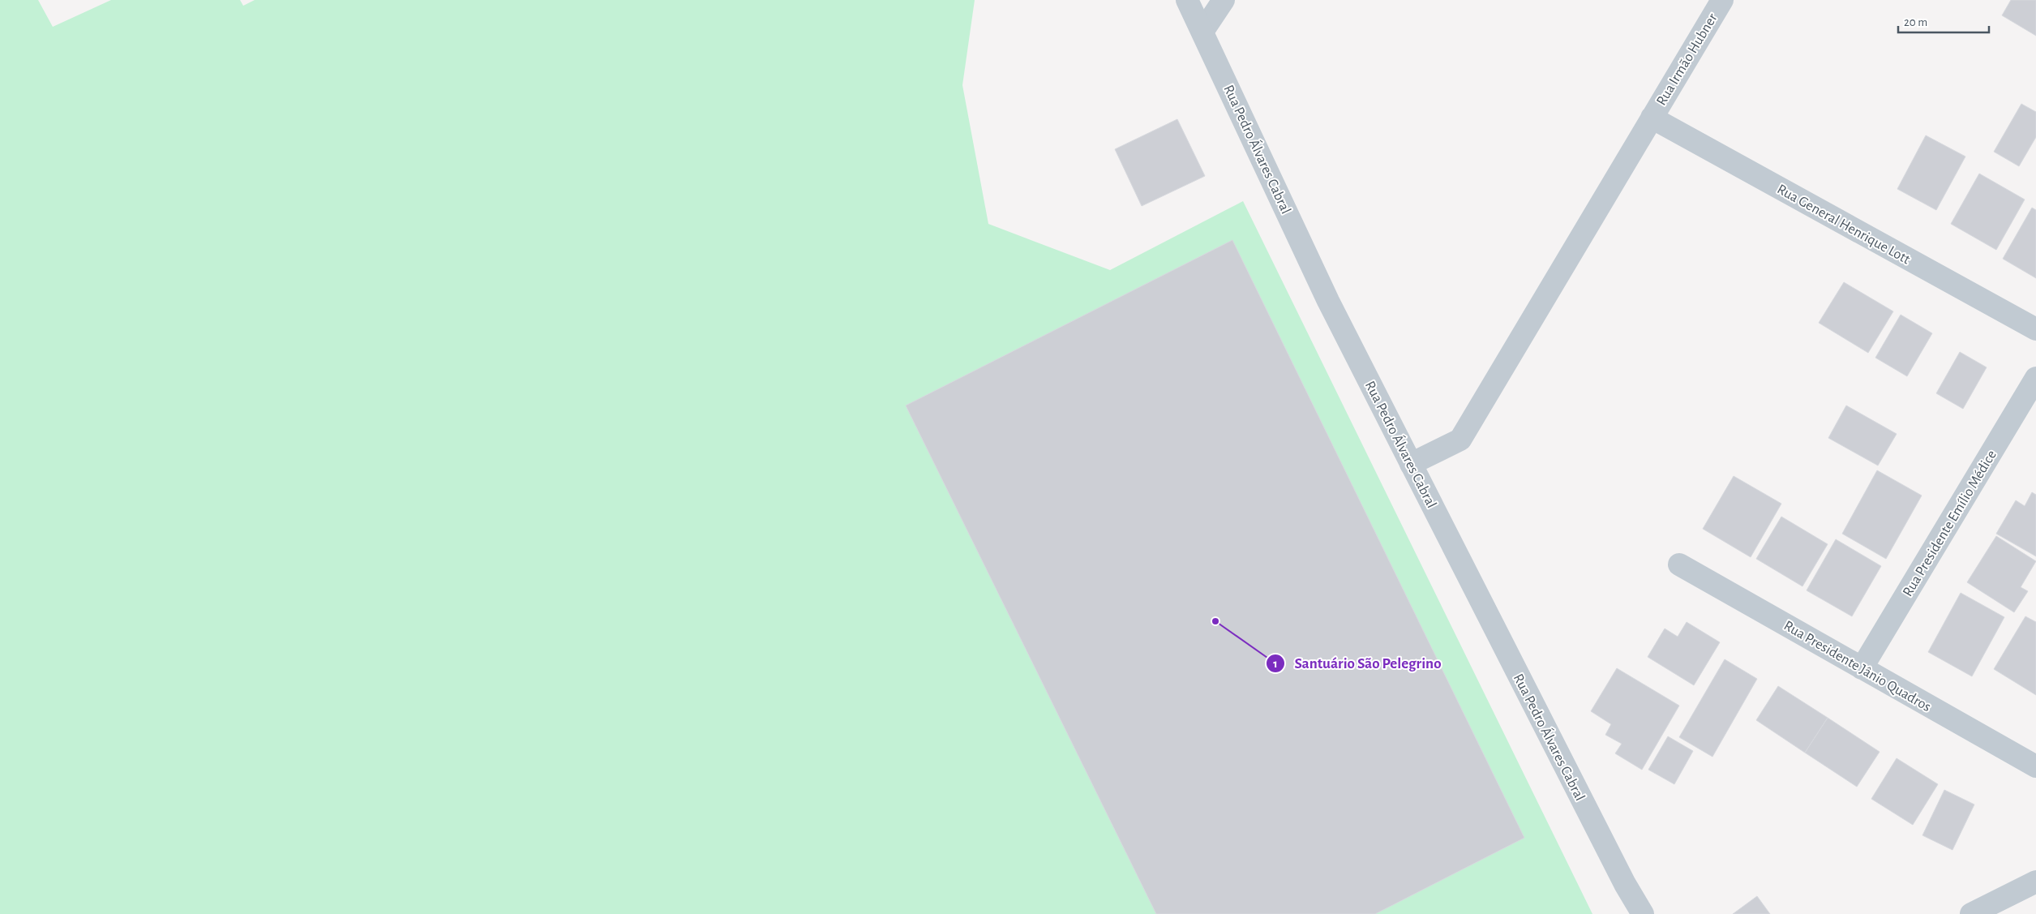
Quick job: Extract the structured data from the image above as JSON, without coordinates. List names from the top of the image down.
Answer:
{
  "streets": {
    "street": [
      "Rua Irmão Hubner",
      "Rua Pedro Álvares Cabral",
      "Rua General Henrique Lott",
      "Rua Presidente Emílio Médice",
      "Rua Presidente Jânio Quadros"
    ]
  },
  "crossings": [
    ["Rua Irmão Hubner", "Rua Pedro Álvares Cabral"],
    ["Rua Irmão Hubner", "Rua General Henrique Lott"],
    ["Rua Presidente Emílio Médice", "Rua Presidente Jânio Quadros"]
  ],
  "places": ["Santuário São Pelegrino"],
  "scale_bar": "20 m"
}
